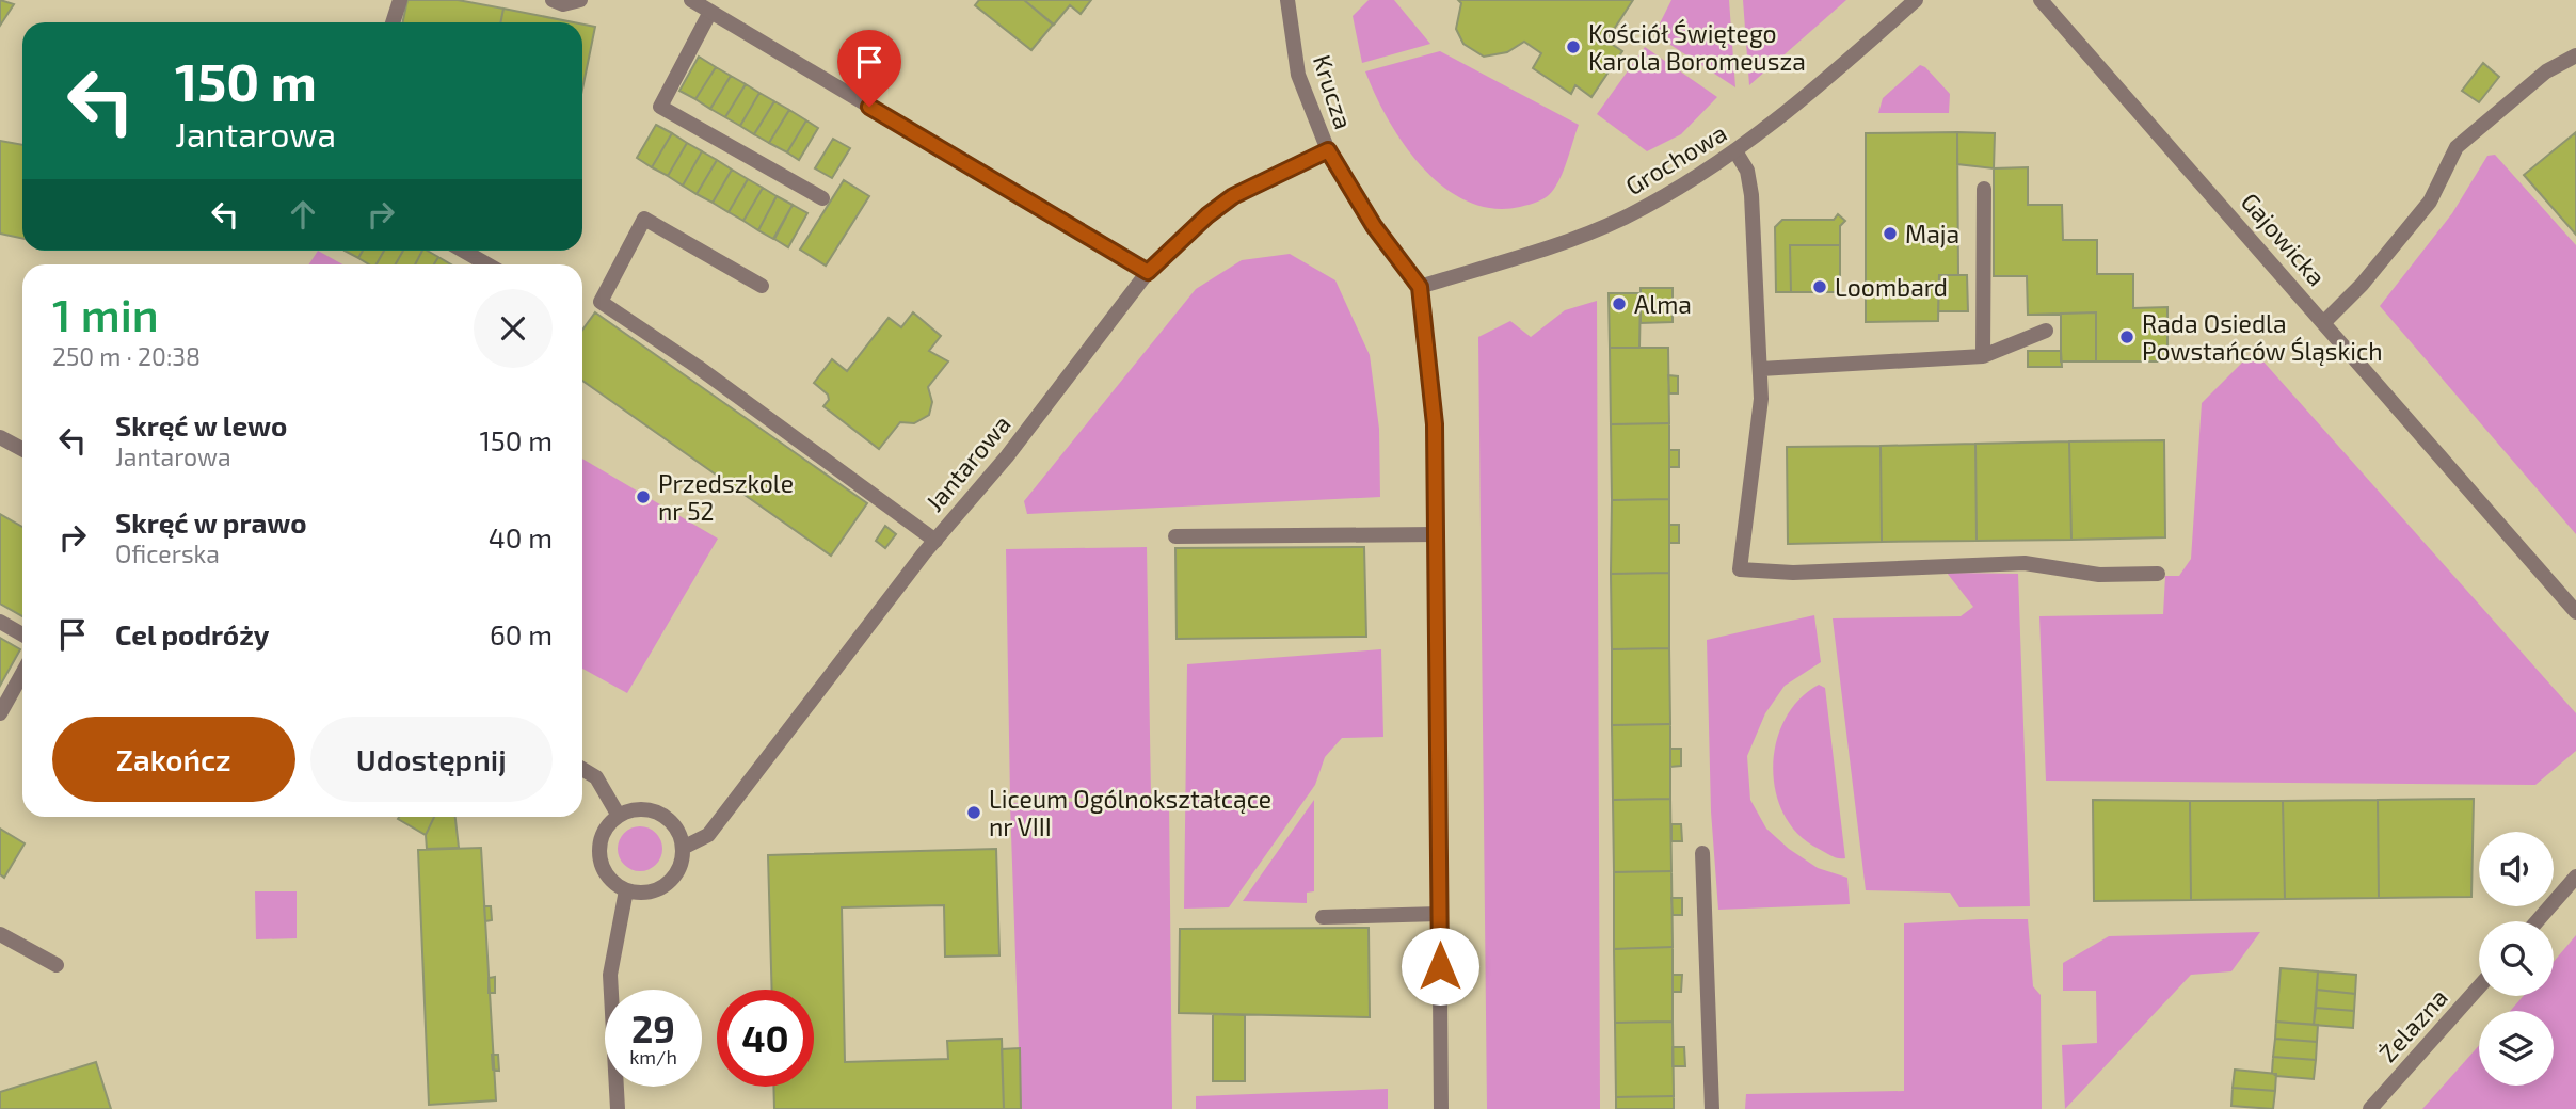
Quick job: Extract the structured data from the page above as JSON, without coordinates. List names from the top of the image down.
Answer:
{
  "streets": {
    "street": [
      "Krucza",
      "Grochowa",
      "Gajowicka",
      "Jantarowa",
      "Żelazna"
    ]
  },
  "crossings": [
    ["Krucza", "Grochowa"],
    ["Krucza", "Jantarowa"]
  ],
  "places": [
    "Kościół Świętego Karola Boromeusza",
    "Maja",
    "Loombard",
    "Alma",
    "Rada Osiedla Powstańców Śląskich",
    "Przedszkole nr 52",
    "Liceum Ogólnokształcące nr VIII"
  ],
  "page": {
    "turn": ["150 m", "Jantarowa"],
    "heading": ["1 min", "250 m · 20:38"],
    "list": [
      {
        "name": "Skręć w lewo",
        "note": "Jantarowa",
        "value": "150 m"
      },
      {
        "name": "Skręć w prawo",
        "note": "Oficerska",
        "value": "40 m"
      },
      {
        "name": "Cel podróży",
        "value": "60 m"
      }
    ],
    "buttons": ["Zakończ", "Udostępnij"],
    "speed": "29 km/h",
    "limit": "40"
  }
}
